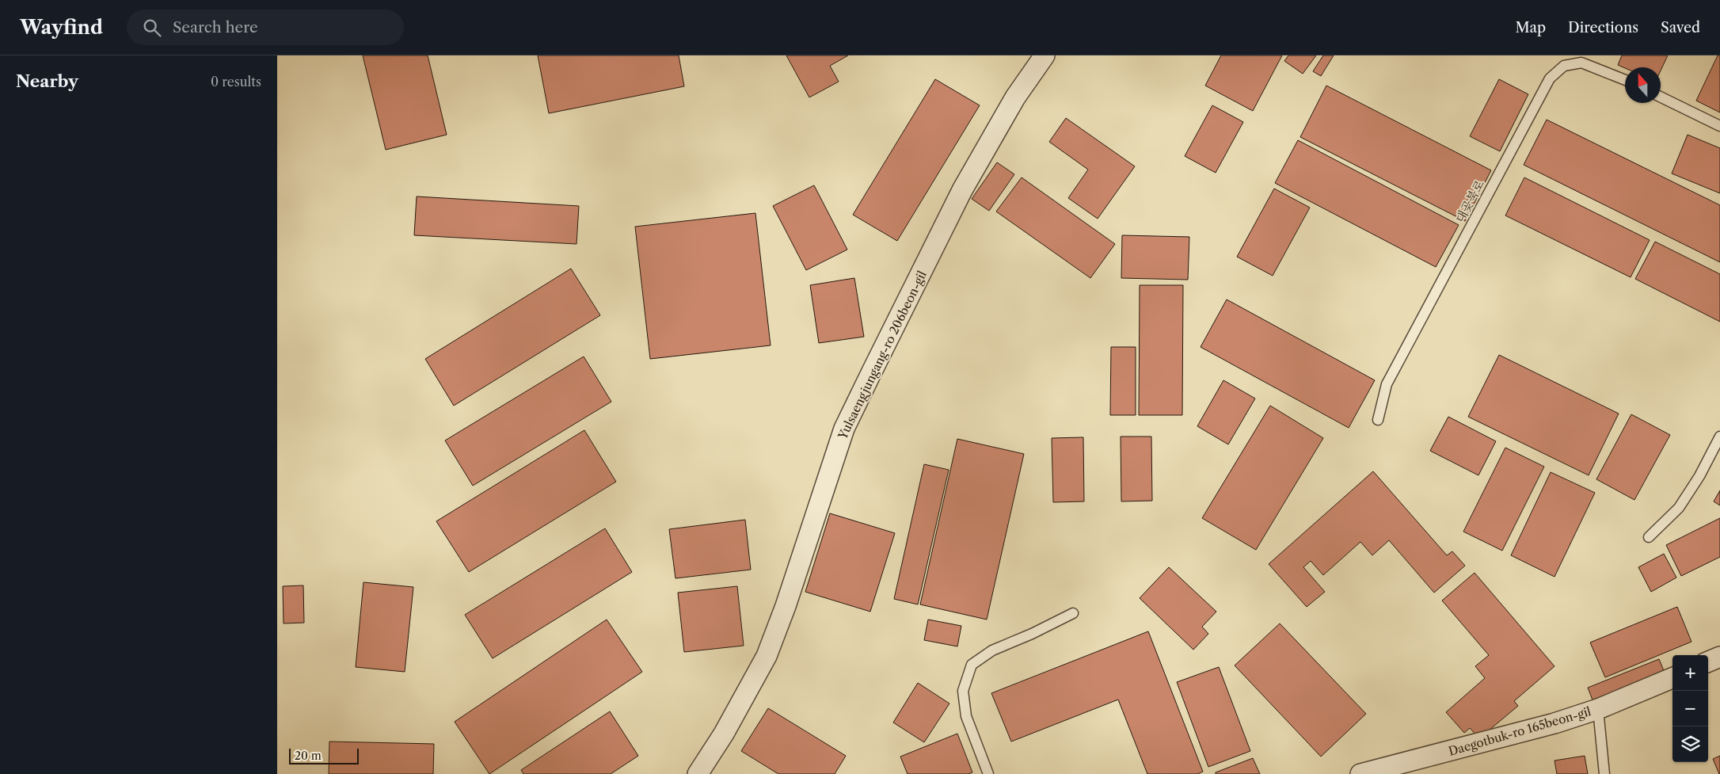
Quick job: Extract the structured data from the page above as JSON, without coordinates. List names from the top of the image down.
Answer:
{
  "streets": {
    "street": ["Yulsaengjungang-ro 206beon-gil", "Daegotbuk-ro 165beon-gil"],
    "lane": ["대곶북로"]
  },
  "scale_bar": "20 m",
  "north": "top",
  "page": {
    "header": "Wayfind",
    "search": "Search here",
    "nav": ["Map", "Directions", "Saved"],
    "heading": ["Nearby", "0 results"],
    "map_buttons": ["+", "−"],
    "scale": "20 m"
  }
}
